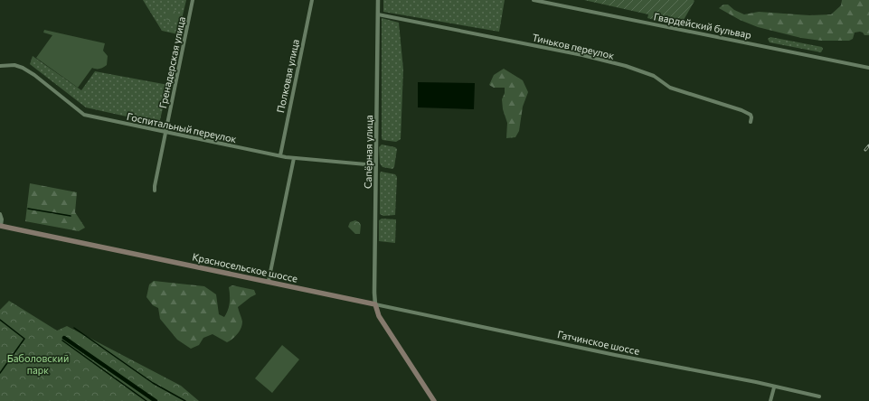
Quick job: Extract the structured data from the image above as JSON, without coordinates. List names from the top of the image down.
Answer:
{
  "streets": {
    "main road": ["Красносельское шоссе"],
    "street": [
      "Гвардейский бульвар",
      "Тиньков переулок",
      "Гренадерская улица",
      "Полковая улица",
      "Госпитальный переулок",
      "Сапёрная улица",
      "Гатчинское шоссе"
    ]
  },
  "crossings": [
    ["Тиньков переулок", "Сапёрная улица"],
    ["Гренадерская улица", "Госпитальный переулок"],
    ["Полковая улица", "Госпитальный переулок"],
    ["Госпитальный переулок", "Сапёрная улица"],
    ["Сапёрная улица", "Красносельское шоссе"],
    ["Сапёрная улица", "Гатчинское шоссе"],
    ["Красносельское шоссе", "Гатчинское шоссе"]
  ],
  "parks": ["Баболовский парк"]
}
